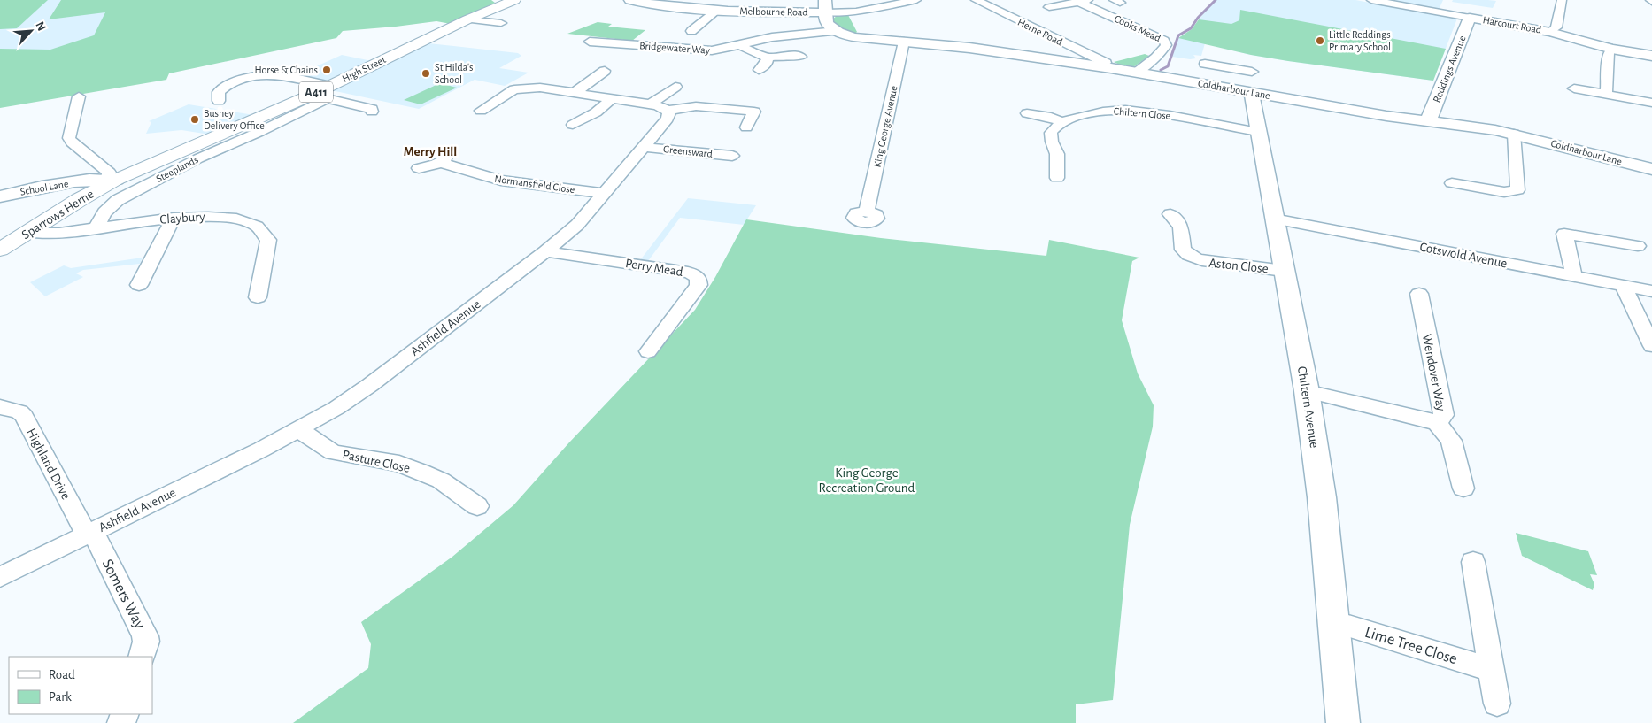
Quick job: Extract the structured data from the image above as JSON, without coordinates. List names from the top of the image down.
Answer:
{
  "streets": {
    "main road": ["High Street", "A411", "Sparrows Herne"],
    "street": [
      "Melbourne Road",
      "Harcourt Road",
      "Cooks Mead",
      "Herne Road",
      "Bridgewater Way",
      "Reddings Avenue",
      "Coldharbour Lane",
      "Chiltern Close",
      "King George Avenue",
      "Greensward",
      "Steeplands",
      "Normansfield Close",
      "School Lane",
      "Claybury",
      "Cotswold Avenue",
      "Aston Close",
      "Perry Mead",
      "Ashfield Avenue",
      "Wendover Way",
      "Chiltern Avenue",
      "Pasture Close",
      "Highland Drive",
      "Somers Way",
      "Lime Tree Close"
    ]
  },
  "crossings": [
    ["Harcourt Road", "Reddings Avenue"],
    ["Cooks Mead", "Coldharbour Lane"],
    ["Bridgewater Way", "Coldharbour Lane"],
    ["High Street", "School Lane"],
    ["High Street", "Sparrows Herne"],
    ["Reddings Avenue", "Coldharbour Lane"],
    ["Coldharbour Lane", "King George Avenue"],
    ["Coldharbour Lane", "Chiltern Avenue"],
    ["Chiltern Close", "Chiltern Avenue"],
    ["Greensward", "Ashfield Avenue"],
    ["Steeplands", "Claybury"],
    ["Normansfield Close", "Ashfield Avenue"],
    ["School Lane", "Sparrows Herne"],
    ["Sparrows Herne", "Claybury"],
    ["Cotswold Avenue", "Chiltern Avenue"],
    ["Aston Close", "Chiltern Avenue"],
    ["Perry Mead", "Ashfield Avenue"],
    ["Ashfield Avenue", "Pasture Close"],
    ["Ashfield Avenue", "Highland Drive"],
    ["Ashfield Avenue", "Somers Way"],
    ["Wendover Way", "Chiltern Avenue"],
    ["Chiltern Avenue", "Lime Tree Close"],
    ["Highland Drive", "Somers Way"]
  ],
  "districts": ["Merry Hill"],
  "parks": ["King George Recreation Ground"],
  "places": [
    "Little Reddings Primary School",
    "Horse & Chains",
    "St Hilda's School",
    "Bushey Delivery Office"
  ],
  "legend": ["Road", "Park"],
  "north": "top right"
}
